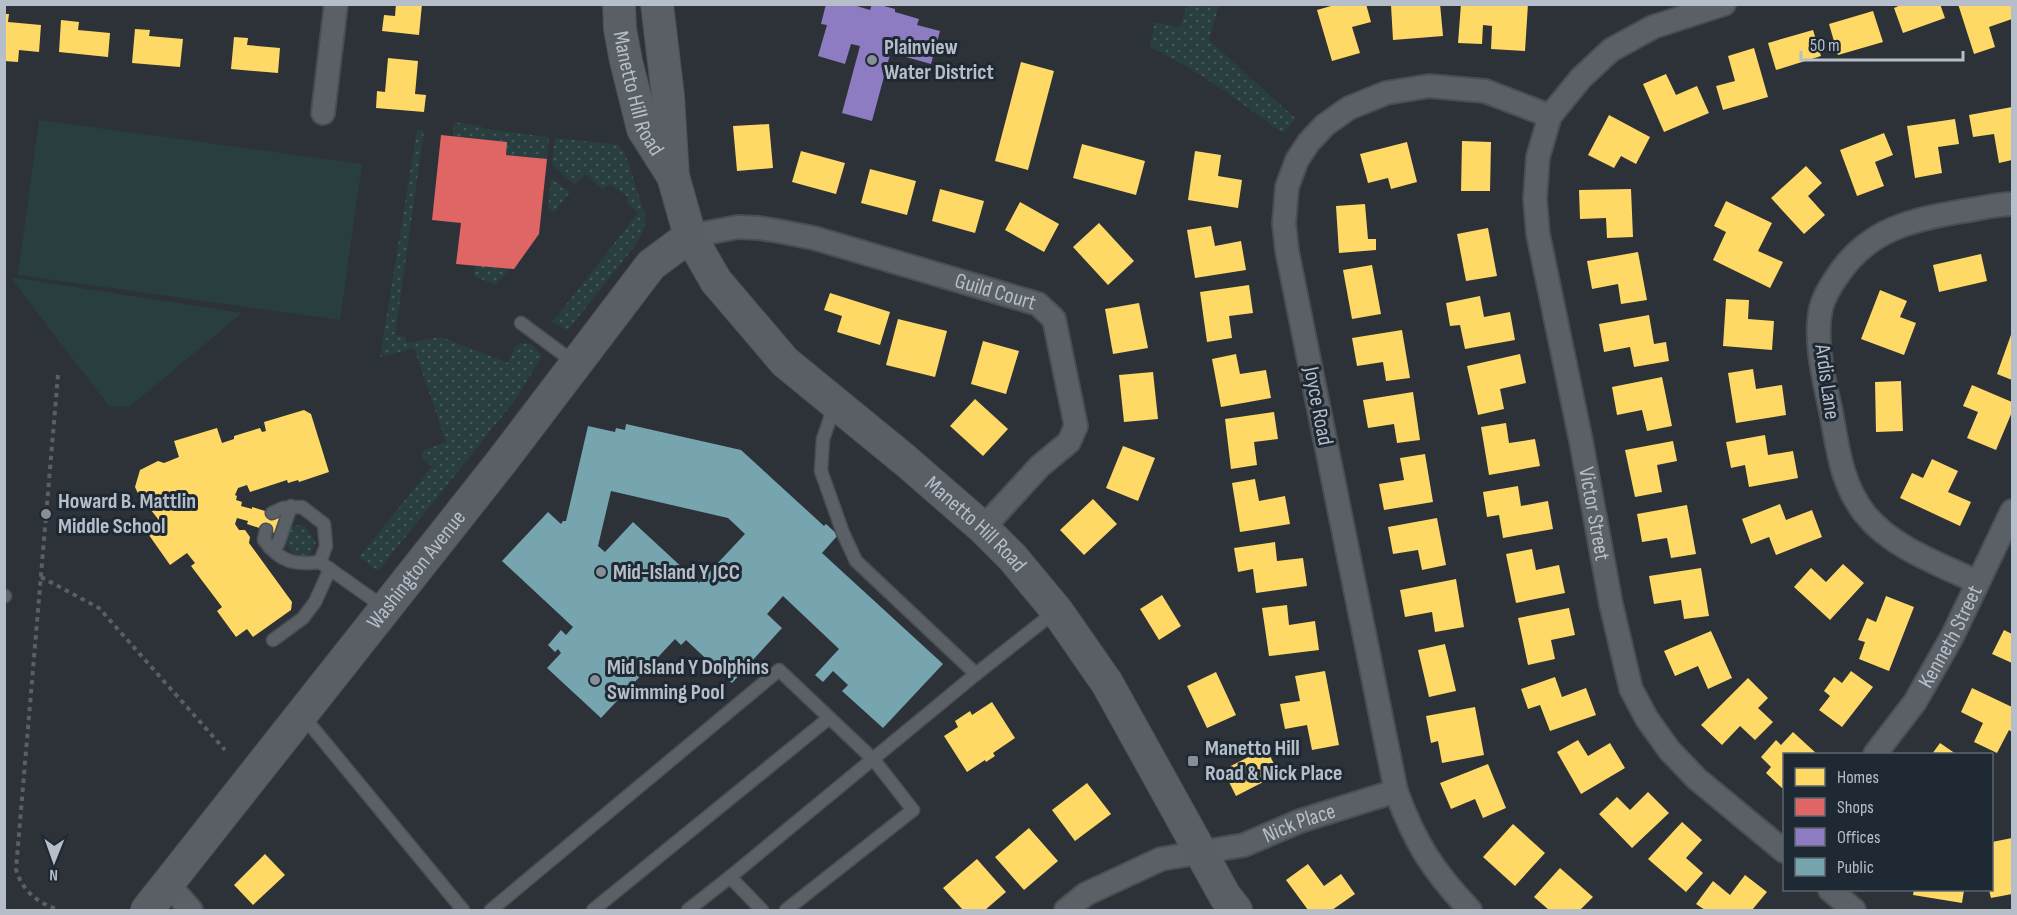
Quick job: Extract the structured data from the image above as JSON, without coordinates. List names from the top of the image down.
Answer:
{
  "streets": {
    "main road": ["Manetto Hill Road", "Washington Avenue"],
    "street": [
      "Guild Court",
      "Ardis Lane",
      "Joyce Road",
      "Victor Street",
      "Kenneth Street",
      "Nick Place"
    ]
  },
  "crossings": [
    ["Manetto Hill Road", "Guild Court"],
    ["Manetto Hill Road", "Washington Avenue"],
    ["Manetto Hill Road", "Nick Place"],
    ["Guild Court", "Washington Avenue"],
    ["Ardis Lane", "Kenneth Street"],
    ["Joyce Road", "Victor Street"],
    ["Joyce Road", "Nick Place"]
  ],
  "places": {
    "other": [
      "Plainview Water District",
      "Howard B. Mattlin Middle School",
      "Mid-Island Y JCC",
      "Mid Island Y Dolphins Swimming Pool"
    ],
    "transit": ["Manetto Hill Road & Nick Place"]
  },
  "legend": [
    "Homes",
    "Shops",
    "Offices",
    "Public"
  ],
  "scale_bar": "50 m",
  "north": "bottom"
}
